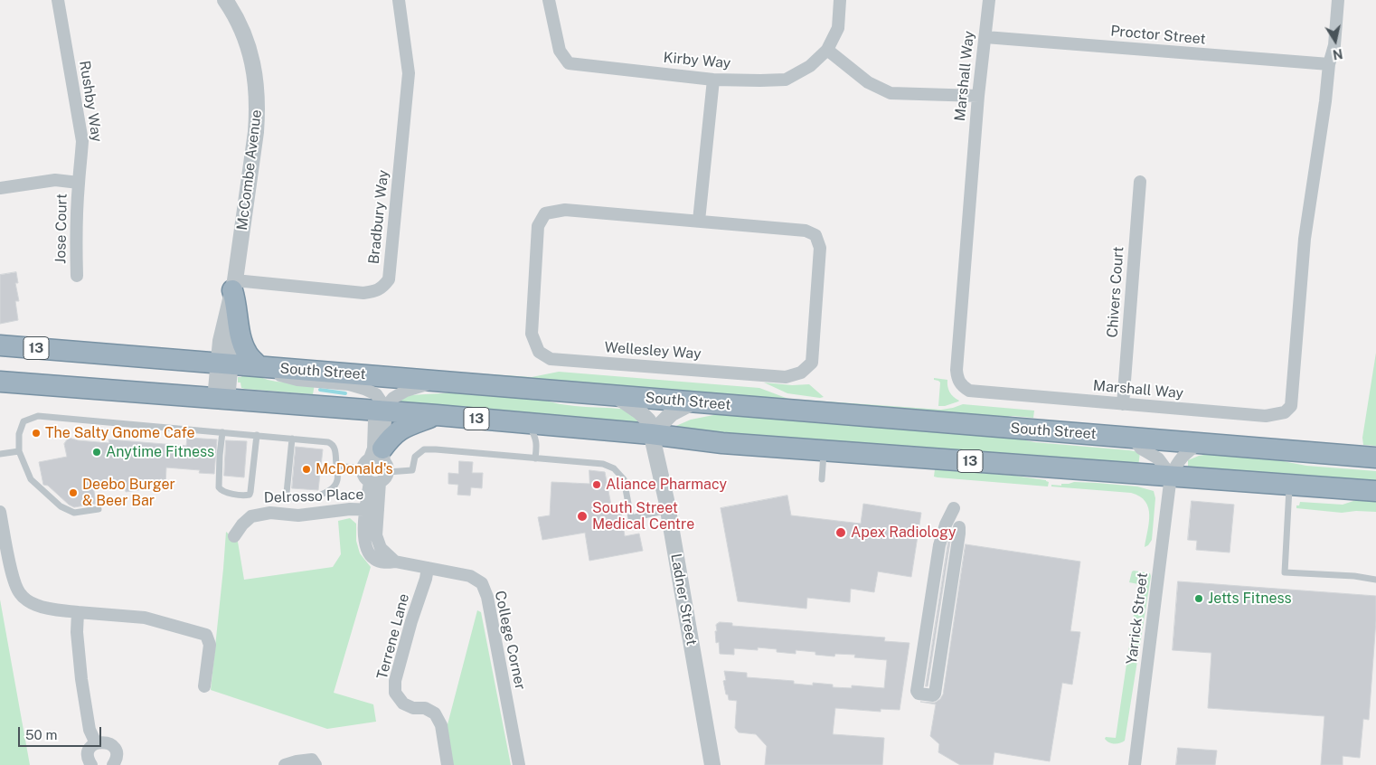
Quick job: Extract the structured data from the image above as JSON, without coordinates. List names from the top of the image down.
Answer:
{
  "streets": {
    "highway": ["13", "South Street"],
    "street": [
      "Proctor Street",
      "Kirby Way",
      "Marshall Way",
      "Rushby Way",
      "McCombe Avenue",
      "Bradbury Way",
      "Jose Court",
      "Chivers Court",
      "Wellesley Way",
      "Delrosso Place",
      "Ladner Street",
      "Yarrick Street",
      "Terrene Lane",
      "College Corner"
    ]
  },
  "crossings": [
    ["Proctor Street", "Marshall Way"],
    ["Marshall Way", "Chivers Court"],
    ["Rushby Way", "Jose Court"],
    ["McCombe Avenue", "Bradbury Way"],
    ["McCombe Avenue", "13"],
    ["McCombe Avenue", "South Street"],
    ["13", "Ladner Street"],
    ["13", "Yarrick Street"],
    ["13", "College Corner"],
    ["South Street", "Ladner Street"],
    ["South Street", "Yarrick Street"],
    ["South Street", "College Corner"],
    ["Delrosso Place", "College Corner"],
    ["Terrene Lane", "College Corner"]
  ],
  "places": [
    "The Salty Gnome Cafe",
    "Anytime Fitness",
    "McDonald's",
    "Aliance Pharmacy",
    "Deebo Burger & Beer Bar",
    "South Street Medical Centre",
    "Apex Radiology",
    "Jetts Fitness"
  ],
  "scale_bar": "50 m",
  "north": "bottom"
}
